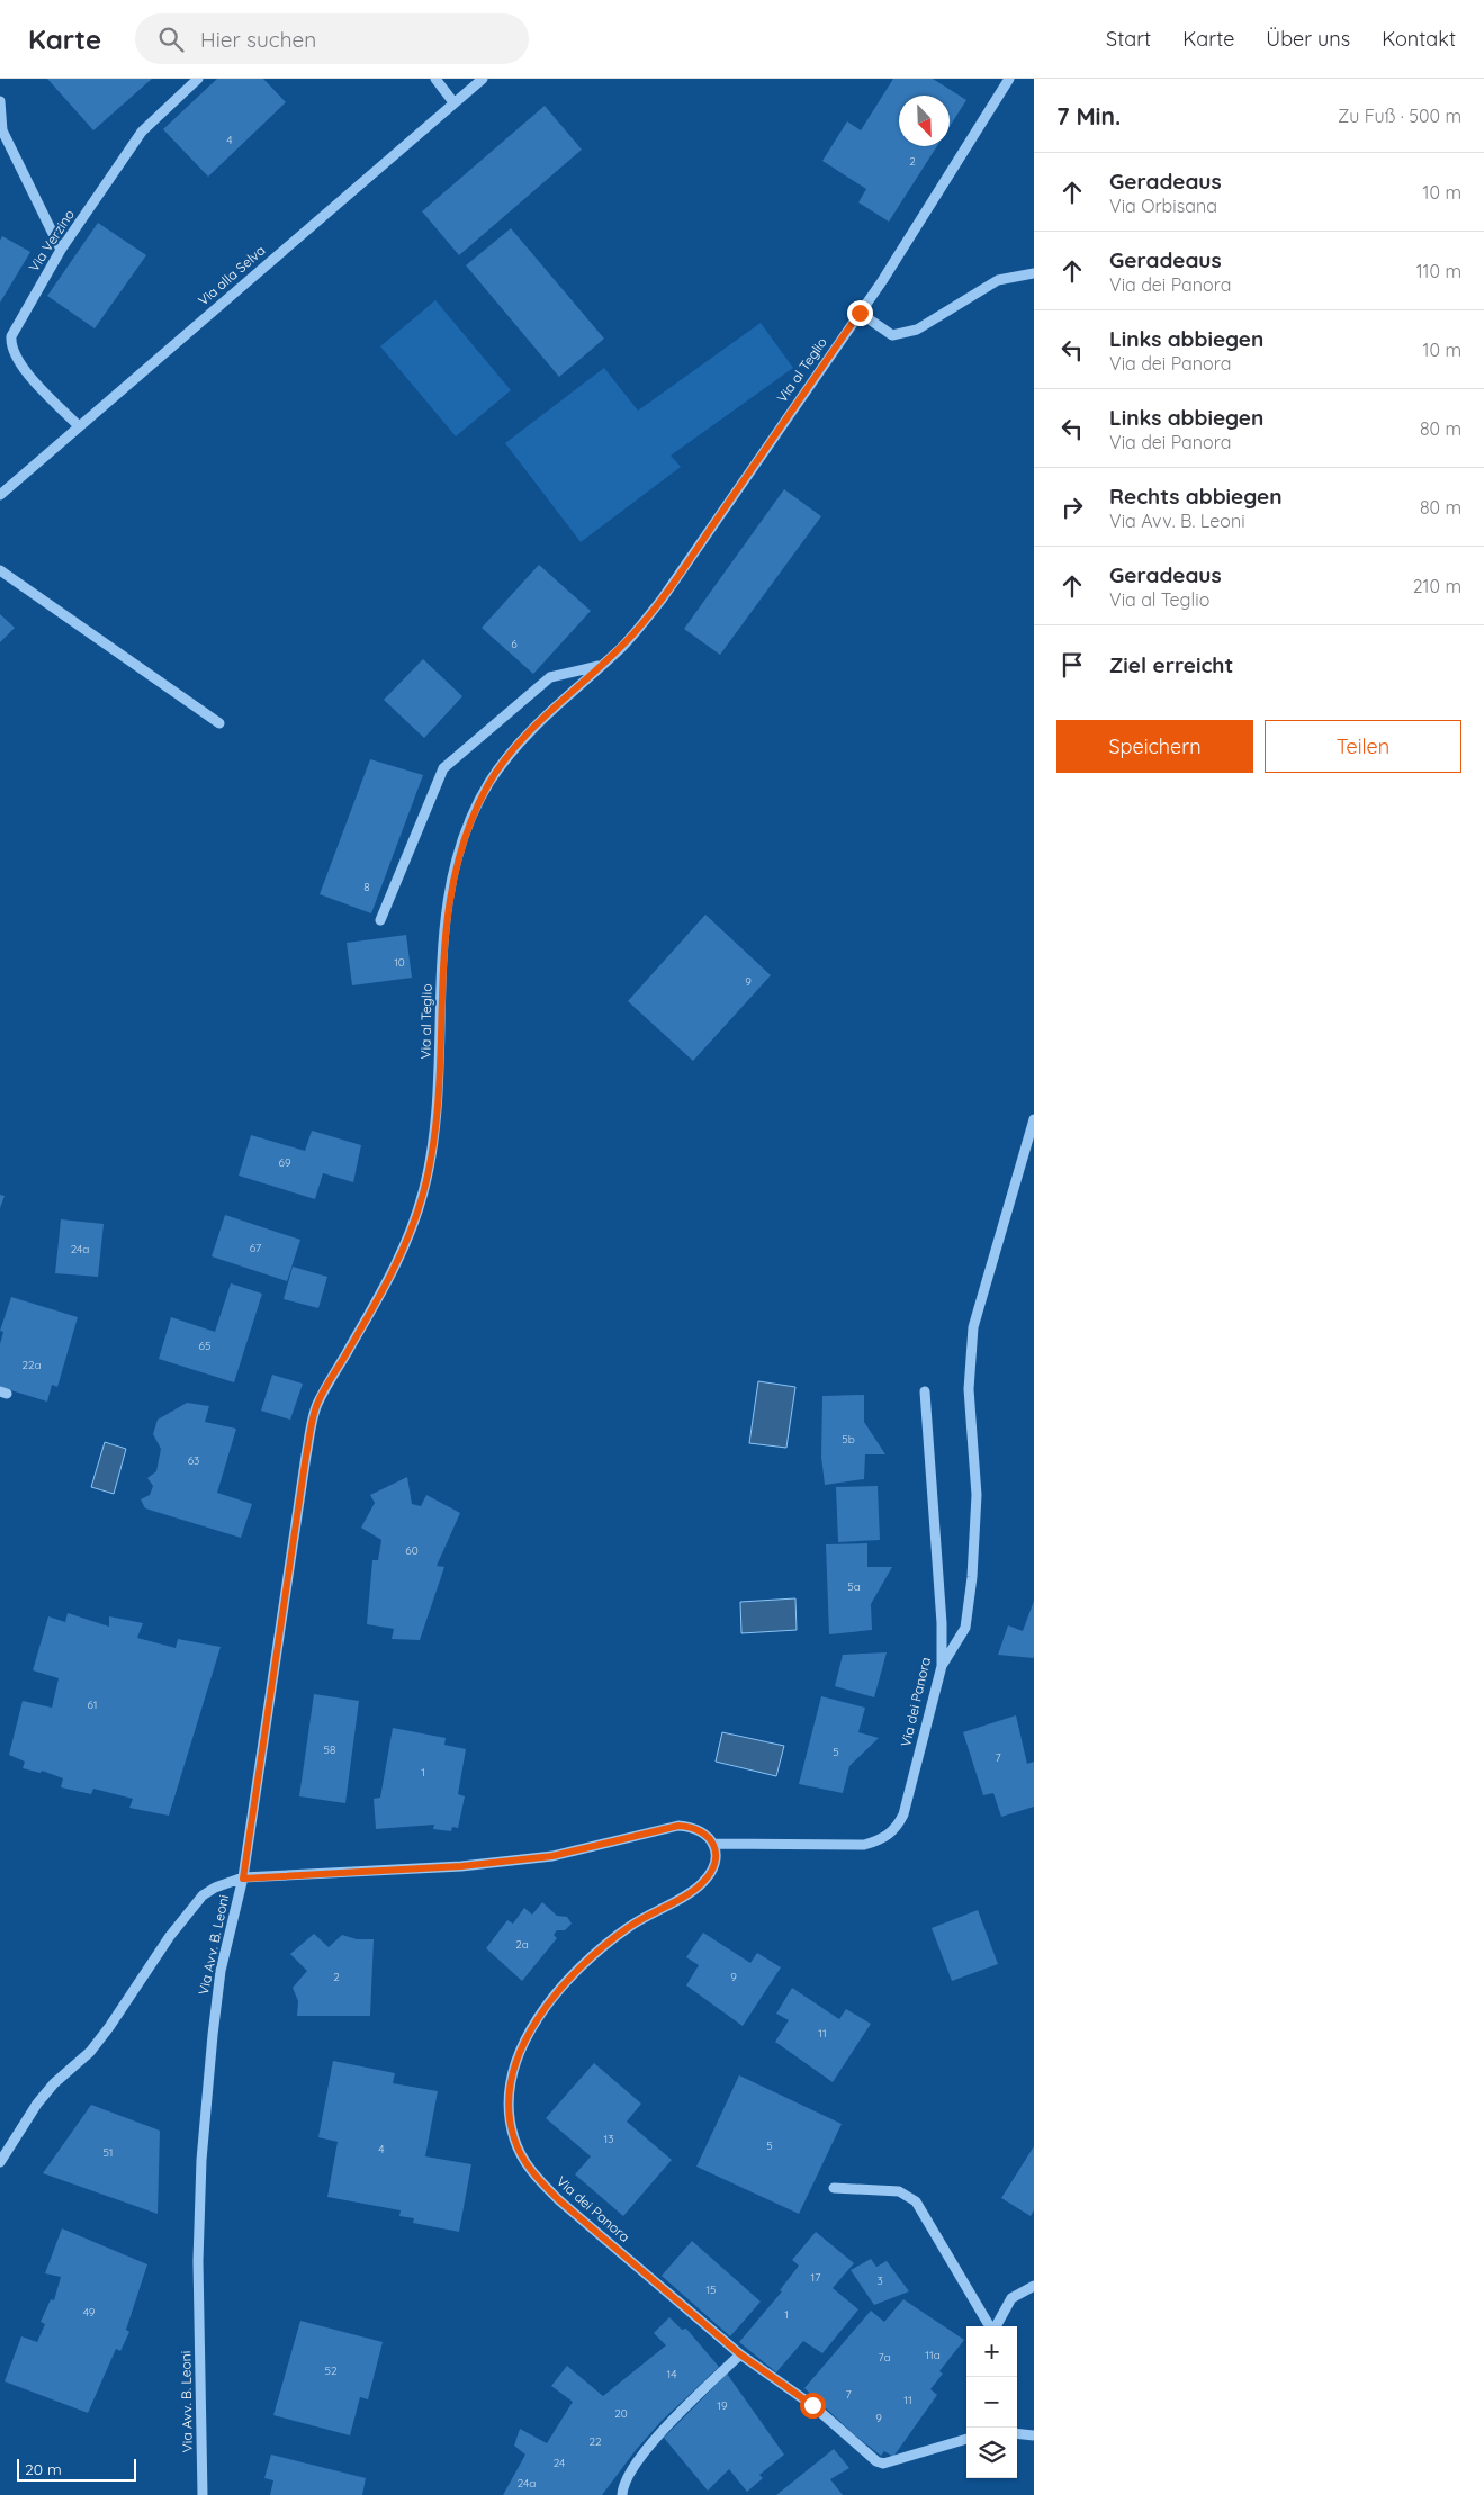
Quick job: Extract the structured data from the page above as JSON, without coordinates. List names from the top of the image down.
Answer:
{
  "streets": {
    "street": [
      "Via Verzino",
      "Via alla Selva",
      "Via al Teglio",
      "Via dei Panora",
      "Via Avv. B. Leoni"
    ]
  },
  "crossings": [
    ["Via Verzino", "Via alla Selva"],
    ["Via al Teglio", "Via Avv. B. Leoni"]
  ],
  "house_numbers": [
    "4",
    "2",
    "6",
    "8",
    "10",
    "9",
    "69",
    "67",
    "24a",
    "65",
    "22a",
    "5b",
    "63",
    "60",
    "5a",
    "61",
    "58",
    "5",
    "7",
    "1",
    "2a",
    "2",
    "9",
    "11",
    "13",
    "5",
    "4",
    "51",
    "17",
    "3",
    "15",
    "49",
    "1",
    "11a",
    "7a",
    "52",
    "14",
    "7",
    "11",
    "19",
    "20",
    "9",
    "22",
    "24",
    "24a"
  ],
  "scale_bar": "20 m",
  "north": "bottom right",
  "page": {
    "header": "Karte",
    "search": "Hier suchen",
    "nav": [
      "Start",
      "Karte",
      "Über uns",
      "Kontakt"
    ],
    "heading": ["7 Min.", "Zu Fuß · 500 m"],
    "list": [
      ["Geradeaus", "Via Orbisana", "10 m"],
      ["Geradeaus", "Via dei Panora", "110 m"],
      ["Links abbiegen", "Via dei Panora", "10 m"],
      ["Links abbiegen", "Via dei Panora", "80 m"],
      ["Rechts abbiegen", "Via Avv. B. Leoni", "80 m"],
      ["Geradeaus", "Via al Teglio", "210 m"],
      "Ziel erreicht"
    ],
    "buttons": ["Speichern", "Teilen"],
    "map_buttons": ["+", "−"],
    "scale": "20 m"
  }
}
